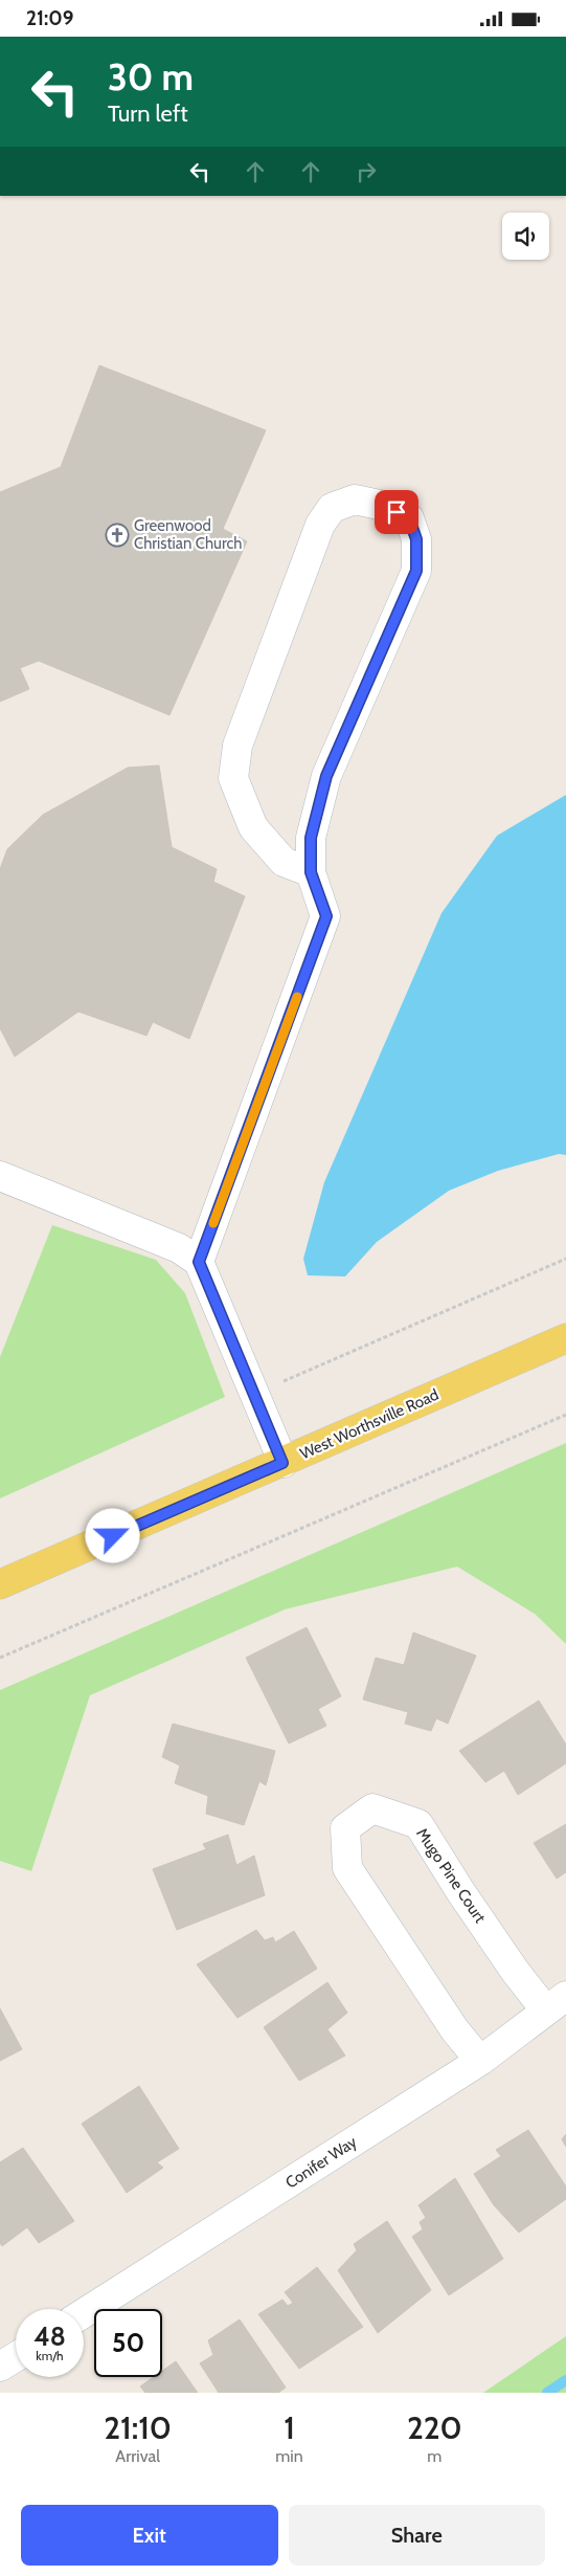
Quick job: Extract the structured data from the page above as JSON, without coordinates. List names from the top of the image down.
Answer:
{
  "streets": {
    "main road": ["West Worthsville Road"],
    "street": ["Mugo Pine Court", "Conifer Way"]
  },
  "crossings": [
    ["Mugo Pine Court", "Conifer Way"]
  ],
  "places": {
    "church": ["Greenwood Christian Church"]
  },
  "page": {
    "status": "21:09",
    "turn": ["30 m", "Turn left"],
    "speed": "48 km/h",
    "limit": "50",
    "eta": [
      "21:10",
      "Arrival",
      "1",
      "min",
      "220",
      "m"
    ],
    "buttons": ["Exit", "Share"]
  }
}
